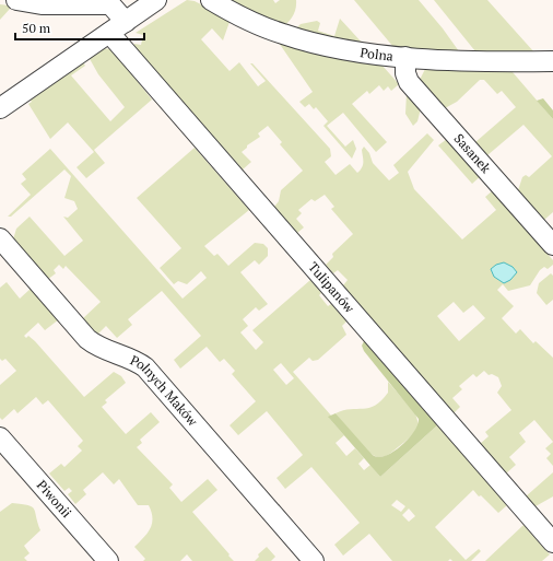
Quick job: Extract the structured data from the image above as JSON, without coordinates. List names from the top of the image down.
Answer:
{
  "streets": {
    "street": [
      "Polna",
      "Sasanek",
      "Tulipanów",
      "Polnych Maków",
      "Piwonii"
    ]
  },
  "crossings": [
    ["Polna", "Sasanek"]
  ],
  "scale_bar": "50 m"
}
